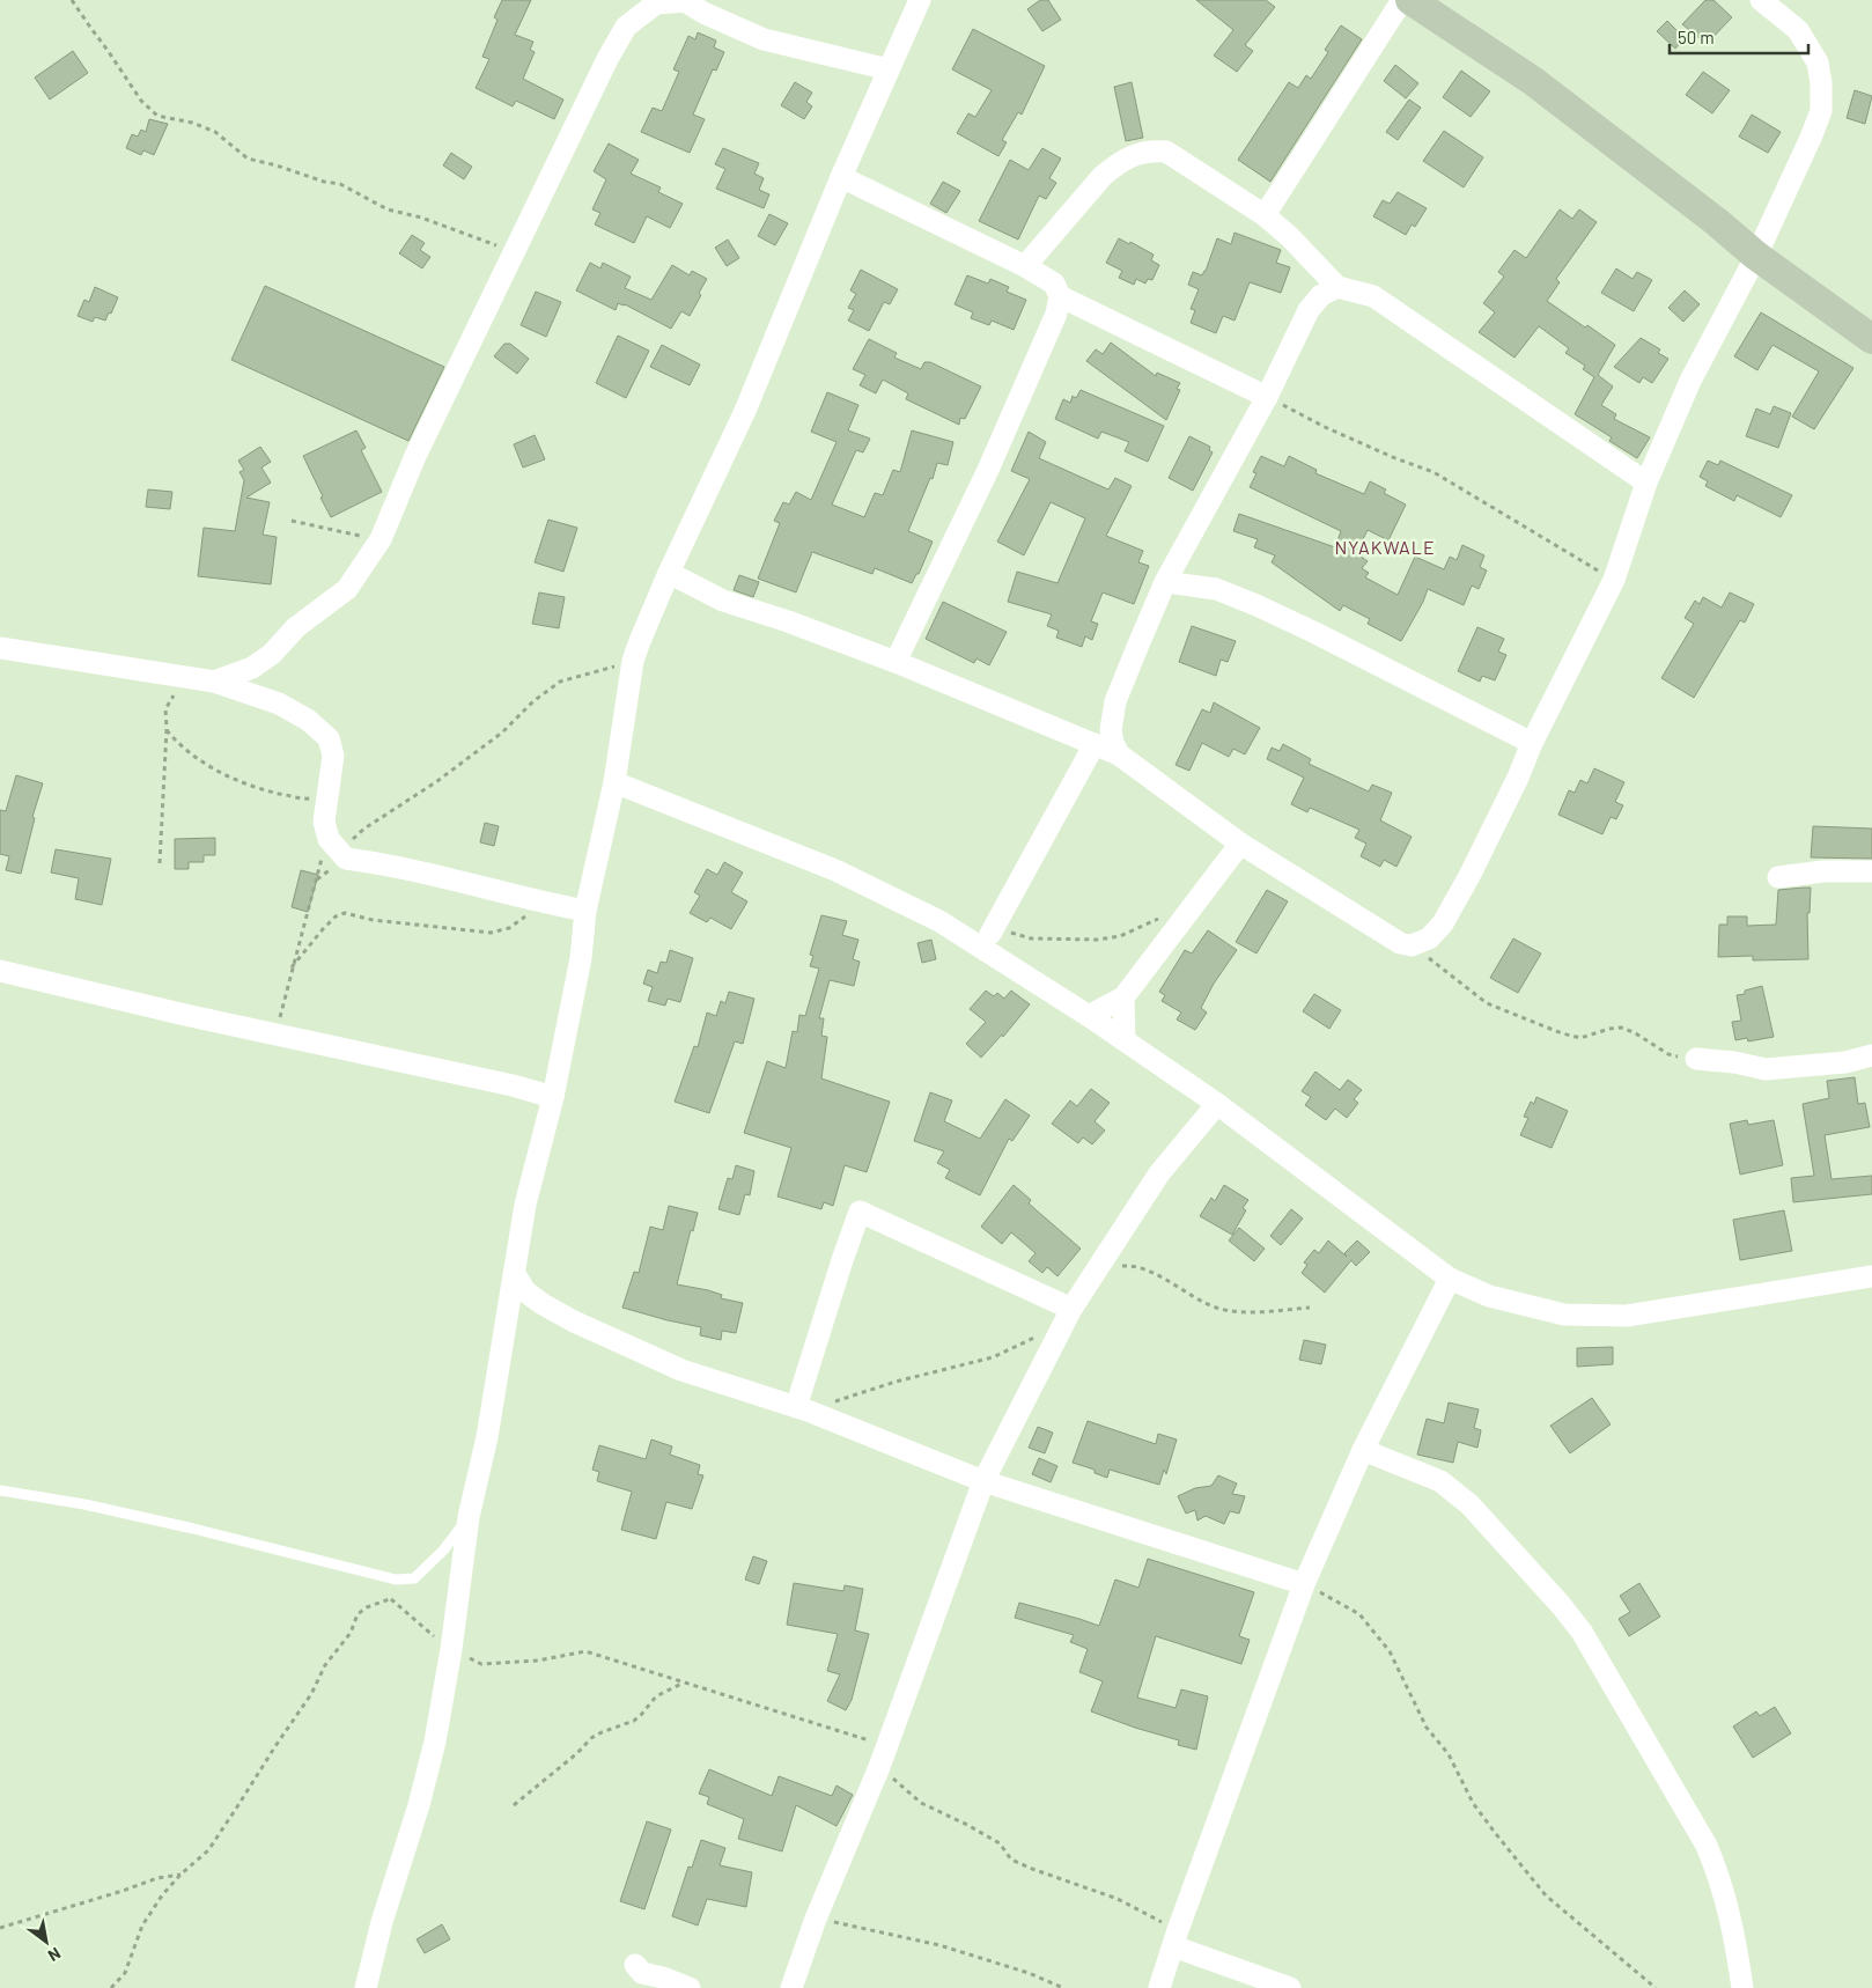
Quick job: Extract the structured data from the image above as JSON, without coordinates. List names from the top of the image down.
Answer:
{
  "districts": ["NYAKWALE"],
  "scale_bar": "50 m",
  "north": "bottom right"
}
